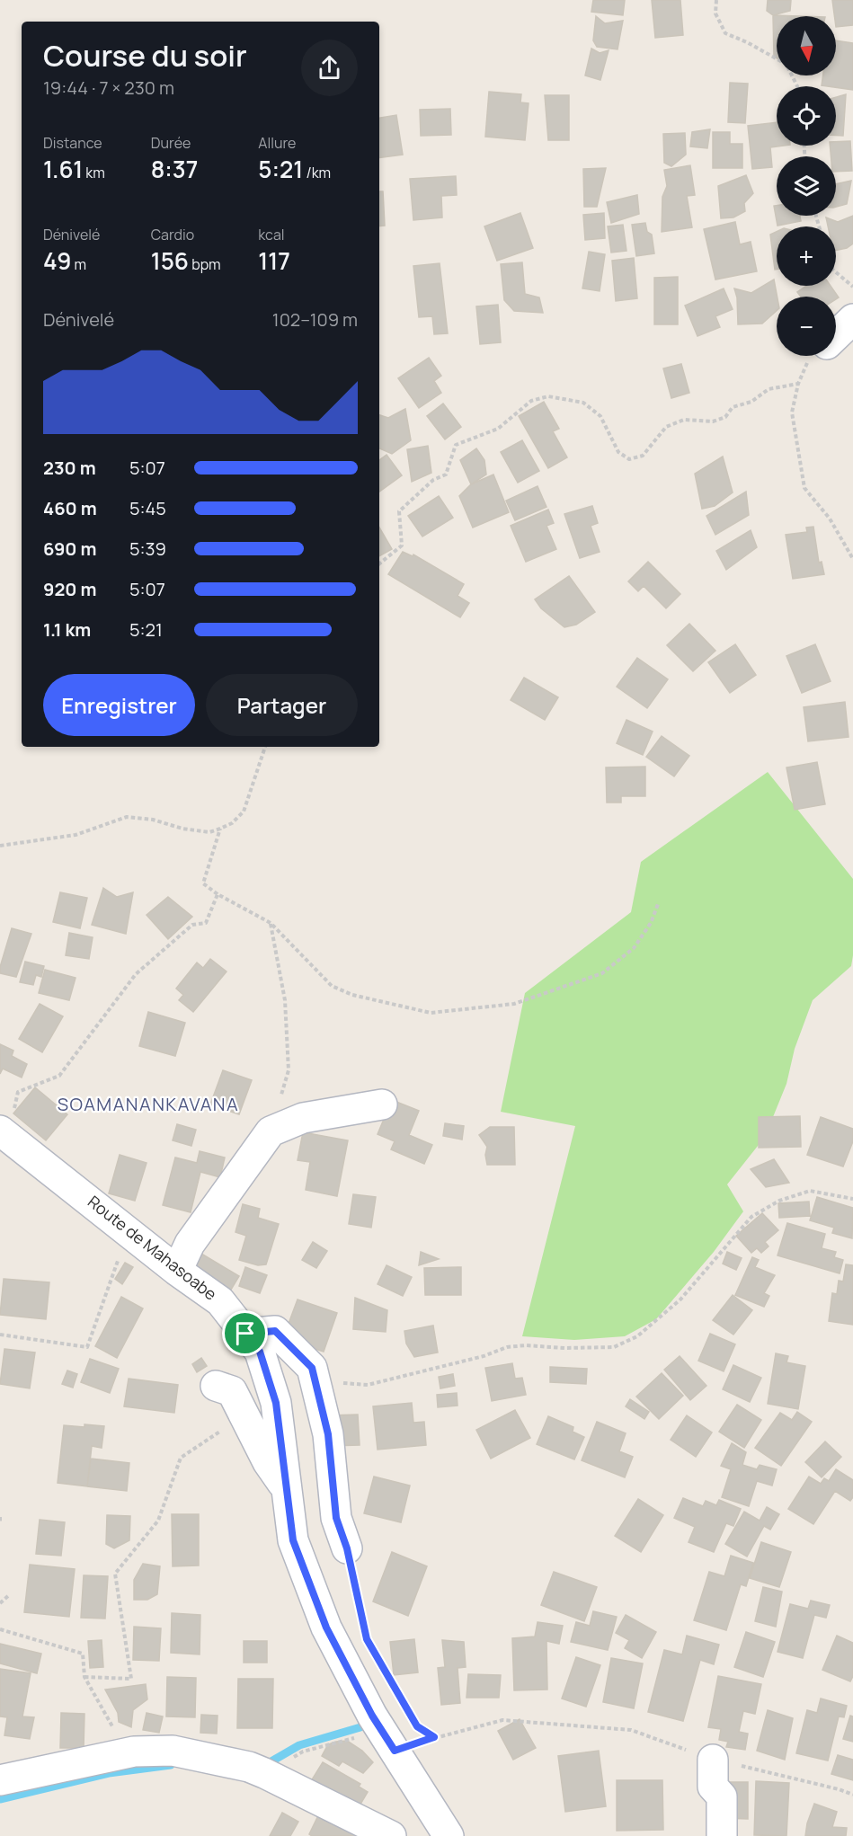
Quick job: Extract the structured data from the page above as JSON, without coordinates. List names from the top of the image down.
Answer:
{
  "streets": {
    "street": ["Route de Mahasoabe"]
  },
  "districts": ["SOAMANANKAVANA"],
  "north": "bottom",
  "page": {
    "map_buttons": ["+", "−"],
    "heading": ["Course du soir", "19:44 · 7 × 230 m"],
    "stats": [
      ["Distance", "1.61 km"],
      ["Durée", "8:37"],
      ["Allure", "5:21 /km"],
      ["Dénivelé", "49 m"],
      ["Cardio", "156 bpm"],
      ["kcal", "117"]
    ],
    "chart": ["Dénivelé", "102–109 m"],
    "list": [
      {
        "name": "230 m",
        "note": "5:07"
      },
      {
        "name": "460 m",
        "note": "5:45"
      },
      {
        "name": "690 m",
        "note": "5:39"
      },
      {
        "name": "920 m",
        "note": "5:07"
      },
      {
        "name": "1.1 km",
        "note": "5:21"
      }
    ],
    "buttons": ["Enregistrer", "Partager"]
  }
}
